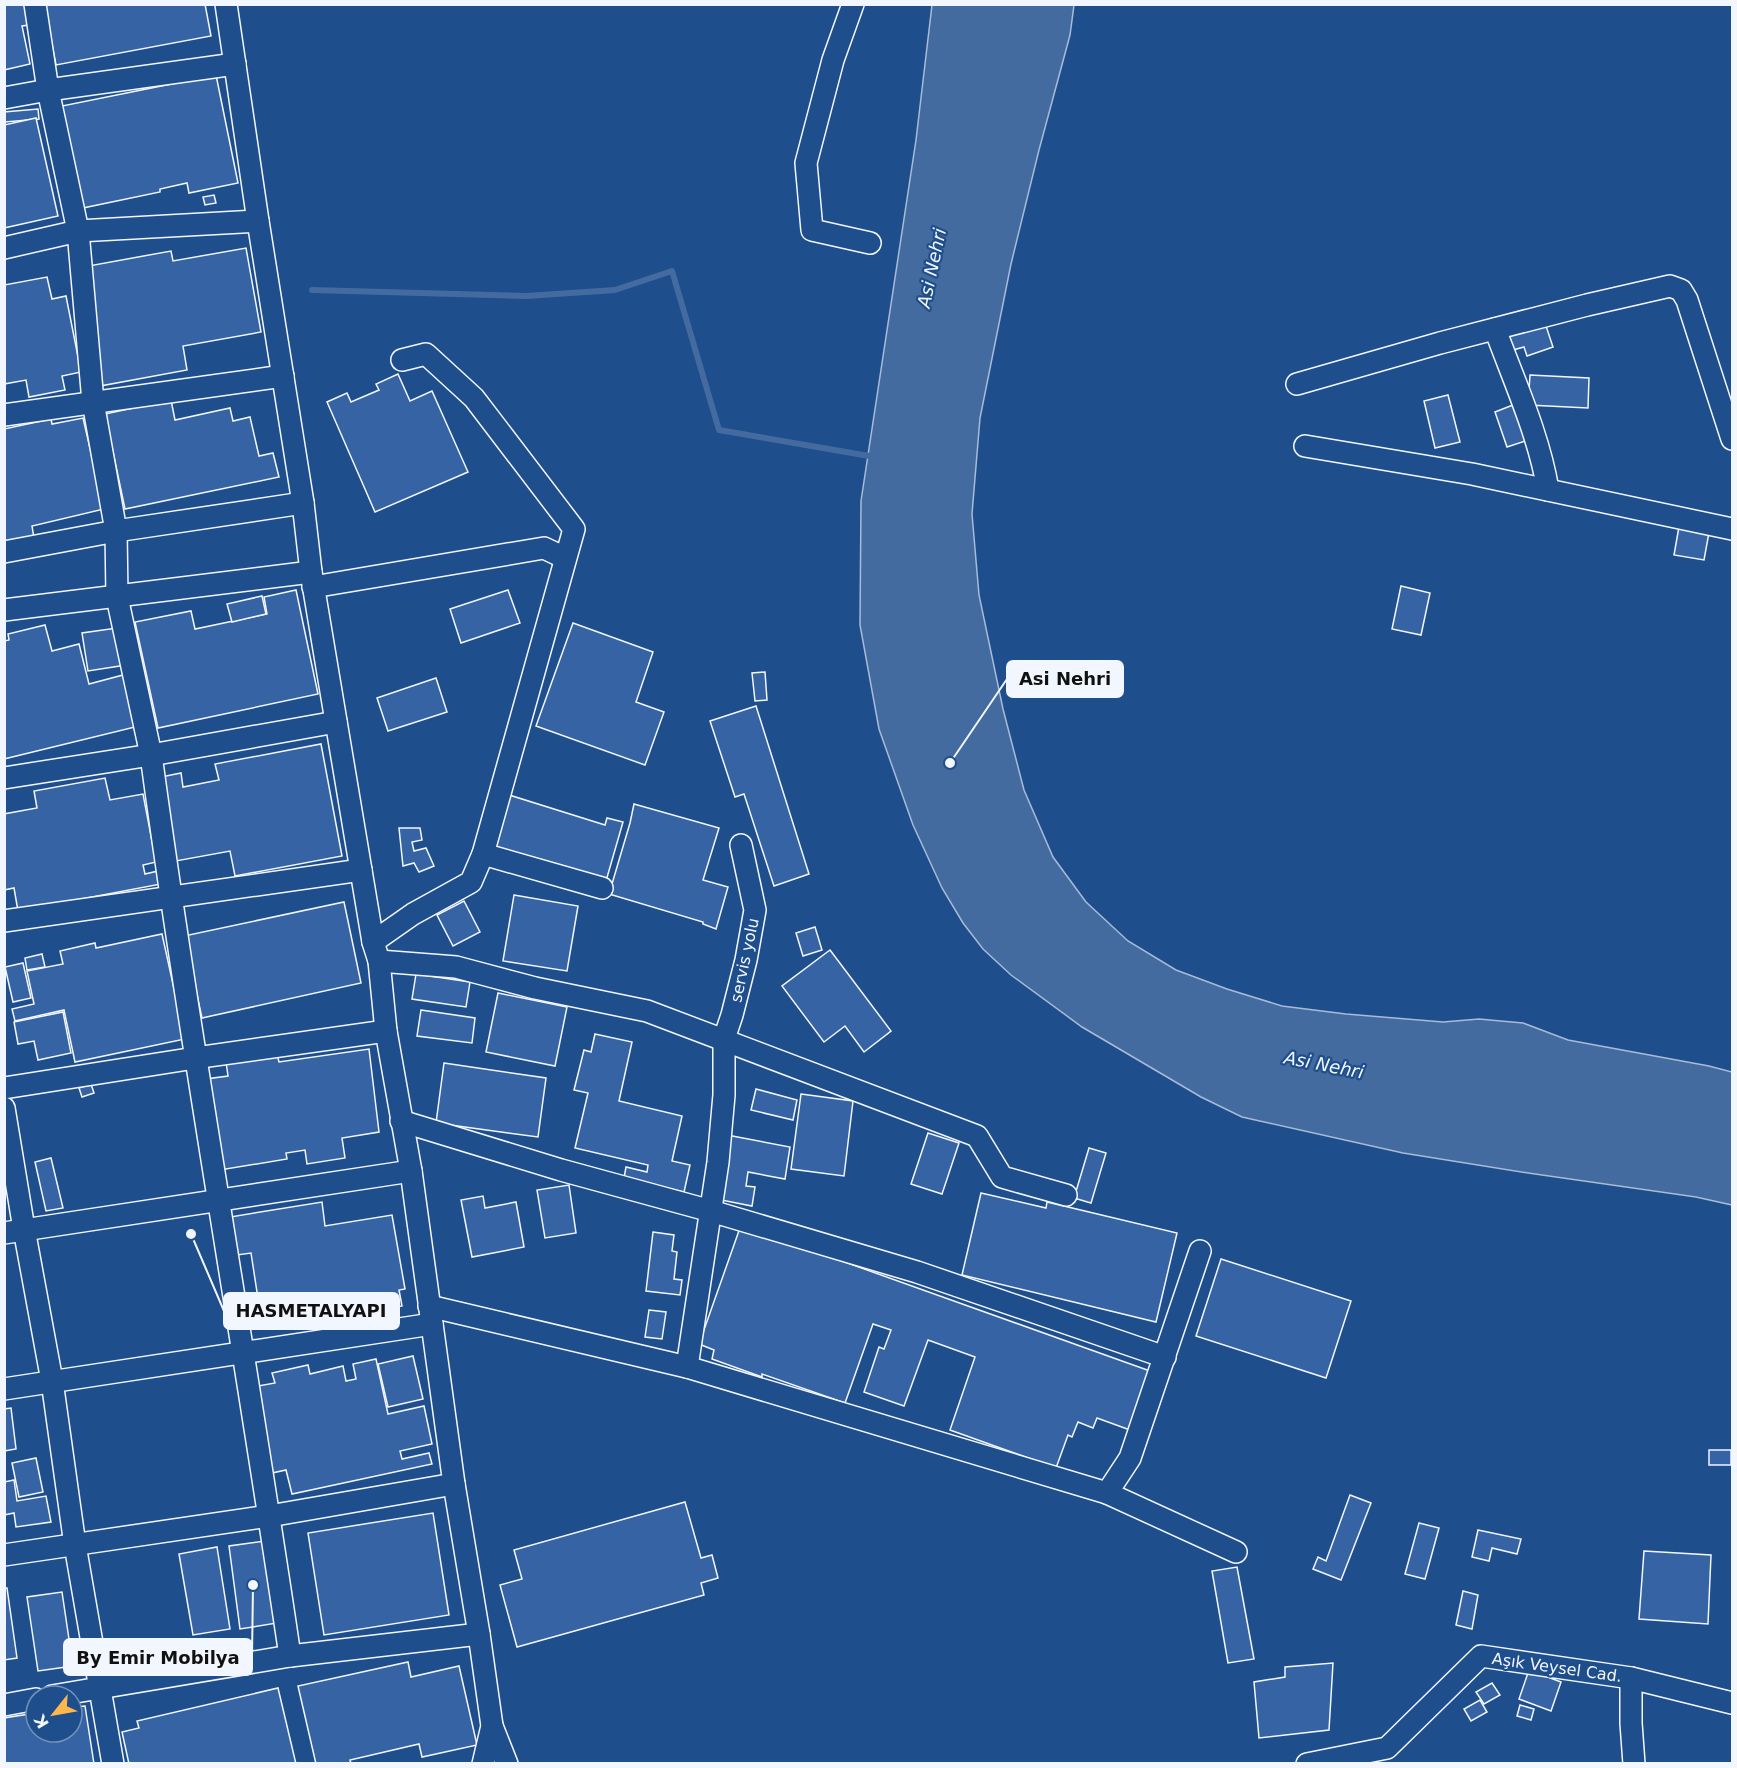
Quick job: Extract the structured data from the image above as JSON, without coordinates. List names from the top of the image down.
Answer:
{
  "streets": {
    "street": ["servis yolu", "Aşık Veysel Cad."]
  },
  "water": ["Asi Nehri"],
  "places": ["Asi Nehri", "HASMETALYAPI", "By Emir Mobilya"],
  "north": "bottom left"
}
